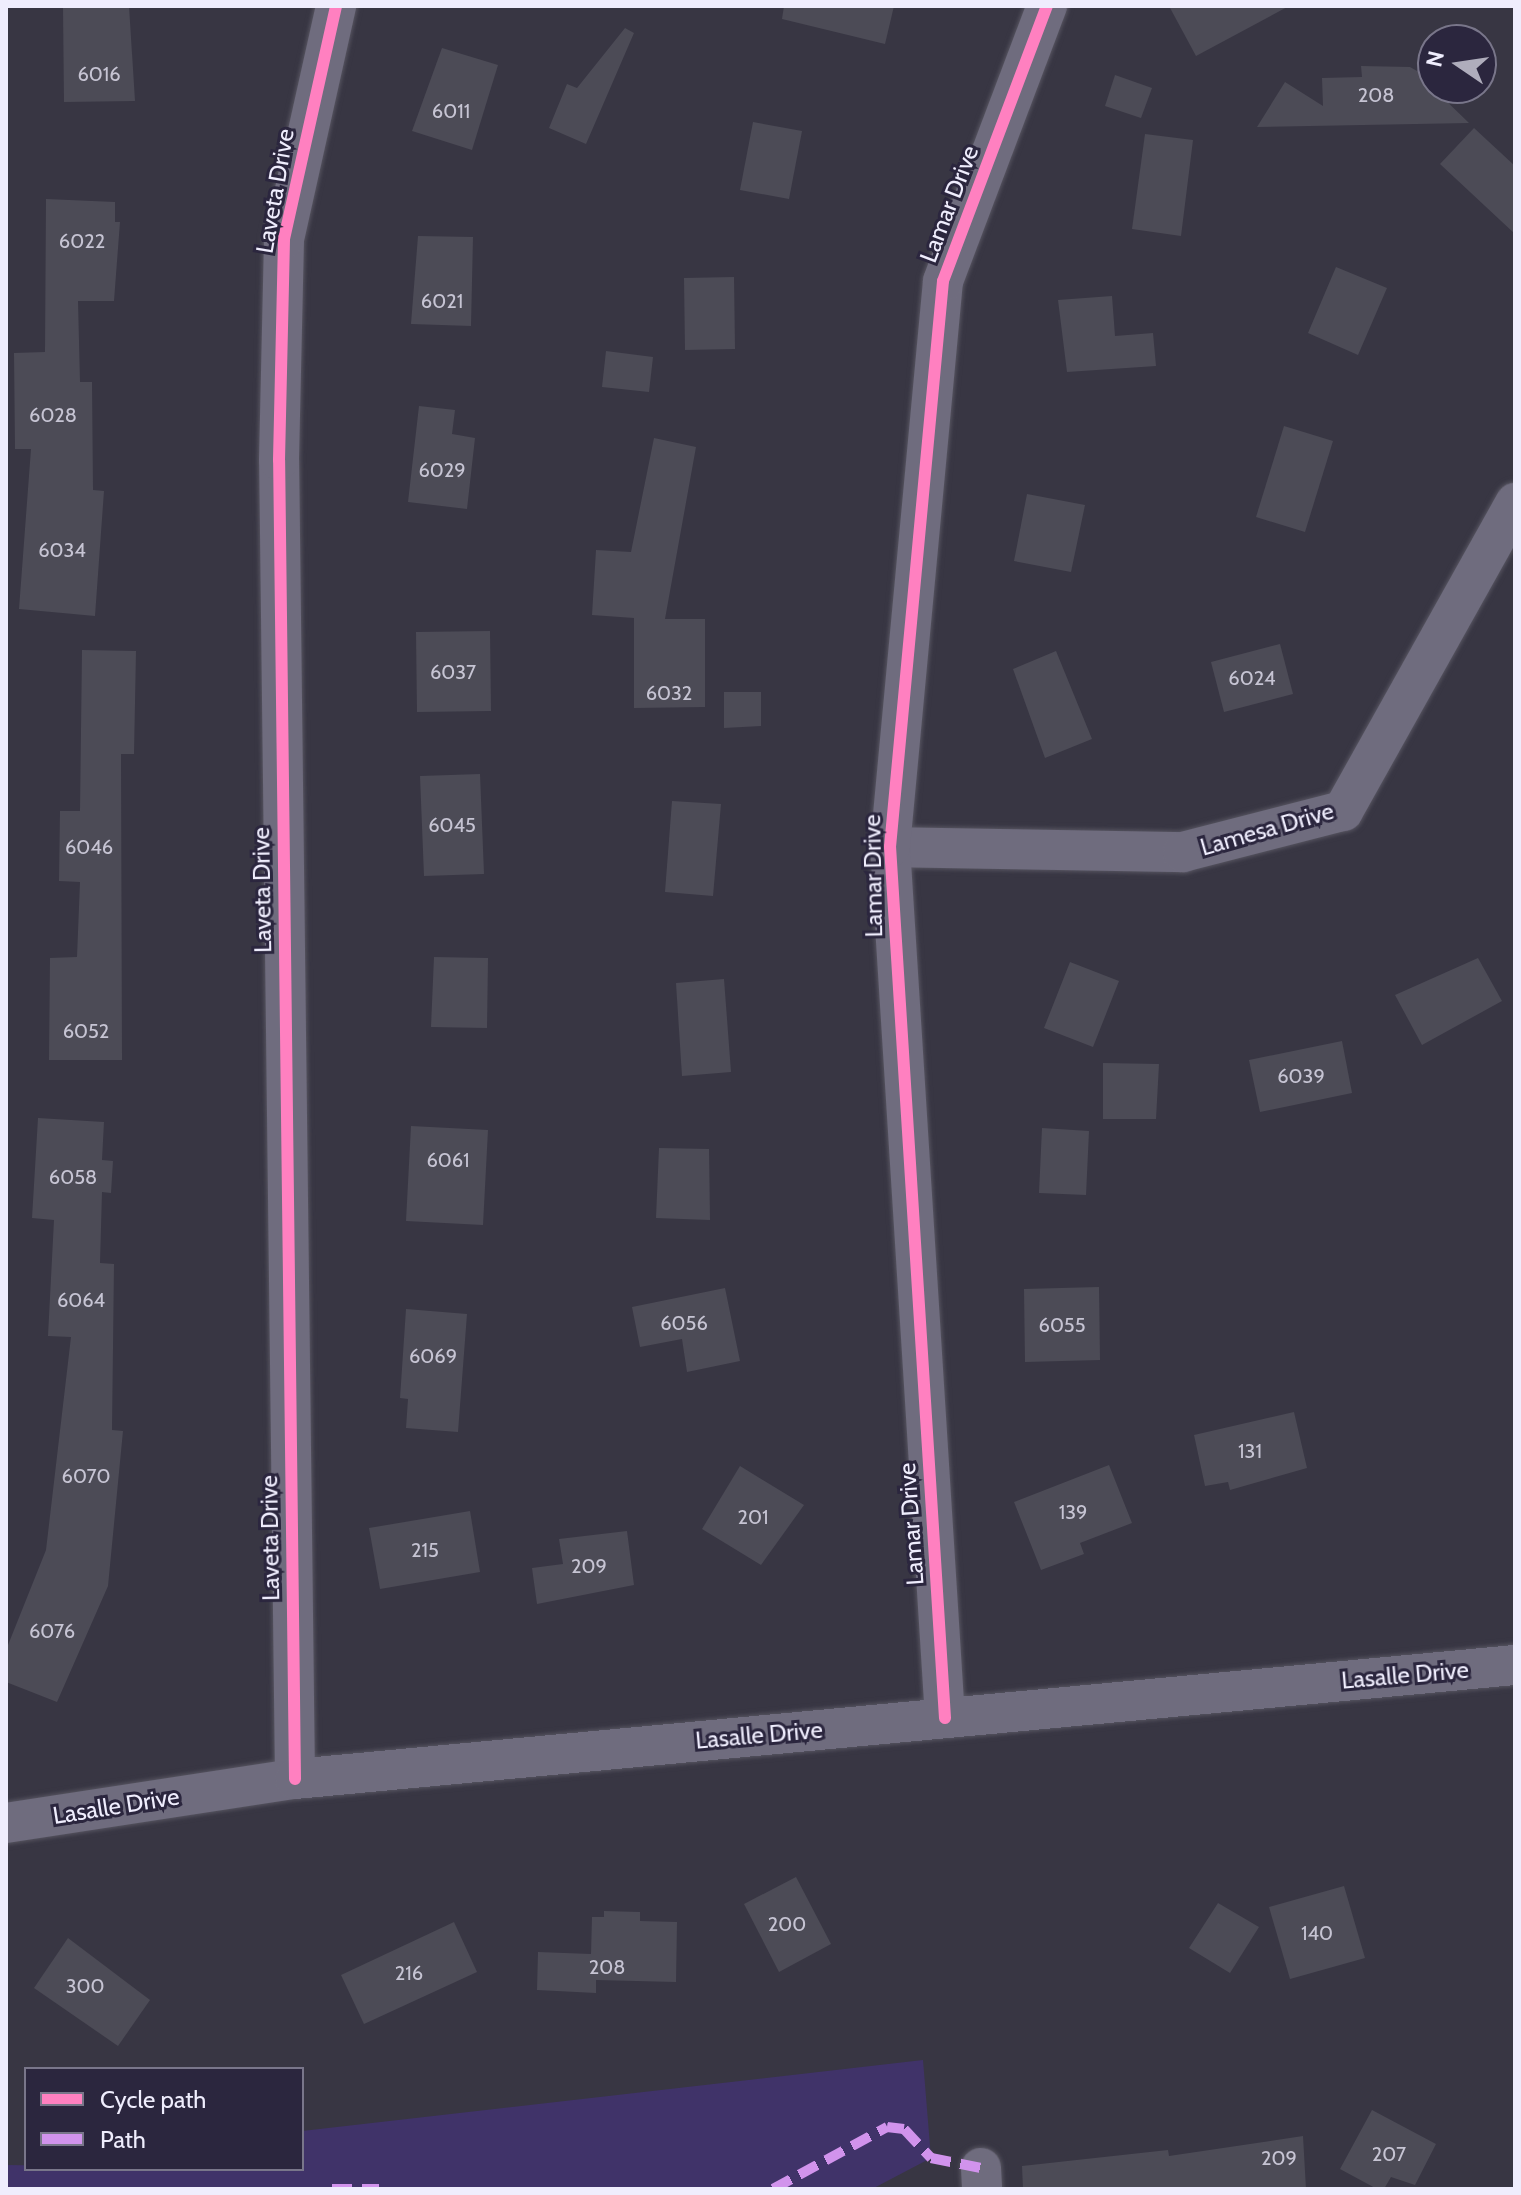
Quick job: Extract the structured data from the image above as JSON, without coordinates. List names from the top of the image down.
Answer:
{
  "streets": {
    "street": [
      "Laveta Drive",
      "Lamar Drive",
      "Lamesa Drive",
      "Lasalle Drive"
    ]
  },
  "crossings": [
    ["Laveta Drive", "Lasalle Drive"],
    ["Lamar Drive", "Lamesa Drive"],
    ["Lamar Drive", "Lasalle Drive"]
  ],
  "house_numbers": [
    "6016",
    "208",
    "6011",
    "6022",
    "6021",
    "6028",
    "6029",
    "6034",
    "6037",
    "6024",
    "6032",
    "6045",
    "6046",
    "6052",
    "6039",
    "6061",
    "6058",
    "6064",
    "6056",
    "6055",
    "6069",
    "131",
    "6070",
    "139",
    "201",
    "215",
    "209",
    "6076",
    "200",
    "140",
    "208",
    "216",
    "300",
    "207",
    "209"
  ],
  "legend": ["Cycle path", "Path"],
  "north": "left"
}
